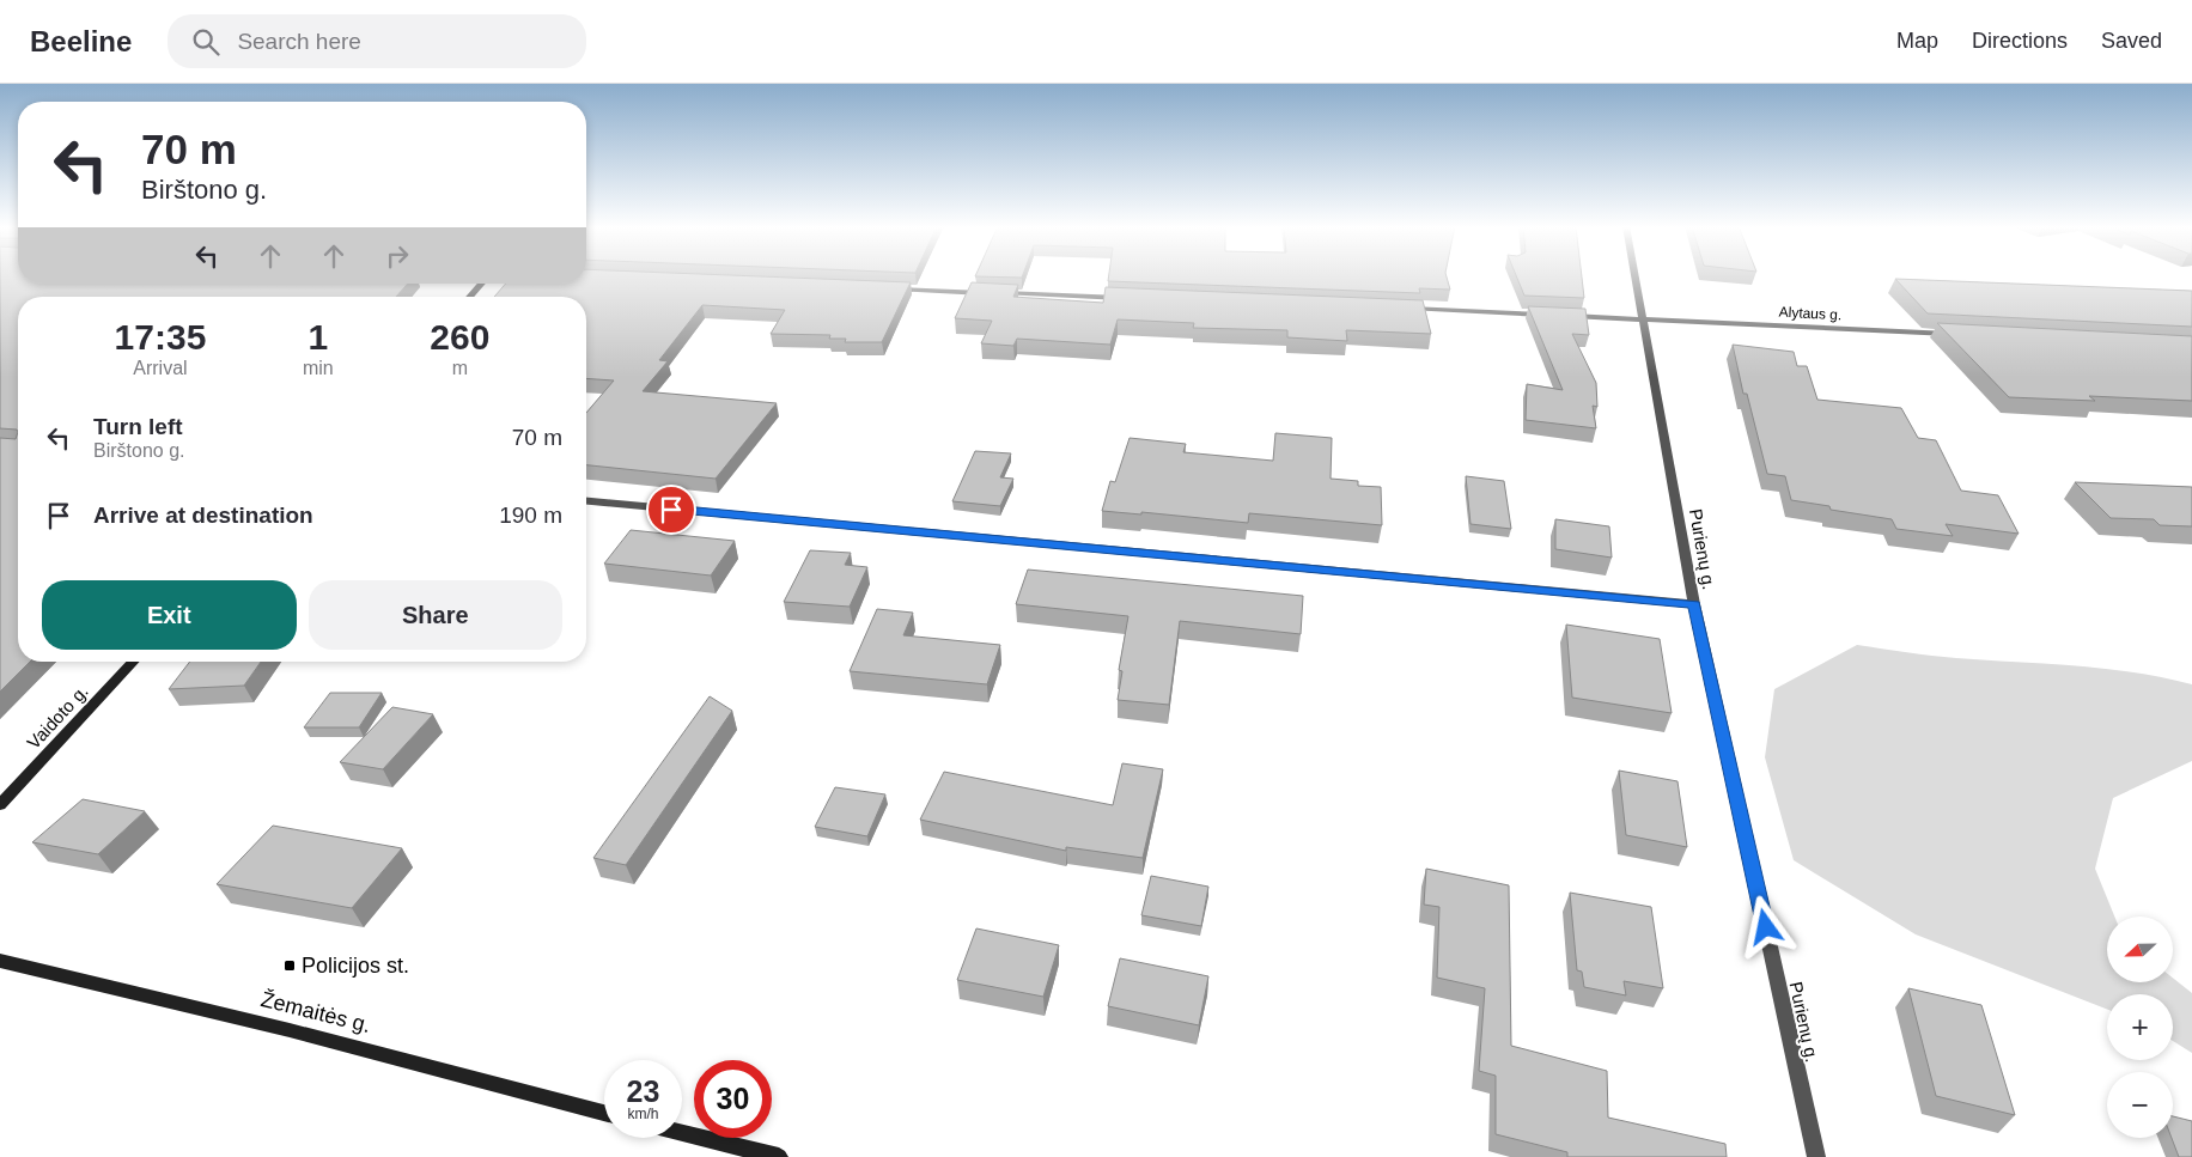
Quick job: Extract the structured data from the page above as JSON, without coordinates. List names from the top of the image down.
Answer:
{
  "streets": {
    "main road": ["Vaidoto g.", "Žemaitės g."],
    "street": ["Alytaus g.", "Purienų g."]
  },
  "crossings": [
    ["Alytaus g.", "Purienų g."]
  ],
  "places": {
    "transit": ["Policijos st."]
  },
  "north": "left",
  "page": {
    "header": "Beeline",
    "search": "Search here",
    "nav": ["Map", "Directions", "Saved"],
    "turn": ["70 m", "Birštono g."],
    "eta": [
      "17:35",
      "Arrival",
      "1",
      "min",
      "260",
      "m"
    ],
    "list": [
      {
        "name": "Turn left",
        "note": "Birštono g.",
        "value": "70 m"
      },
      {
        "name": "Arrive at destination",
        "value": "190 m"
      }
    ],
    "buttons": ["Exit", "Share"],
    "map_buttons": ["+", "−"],
    "speed": "23 km/h",
    "limit": "30"
  }
}
